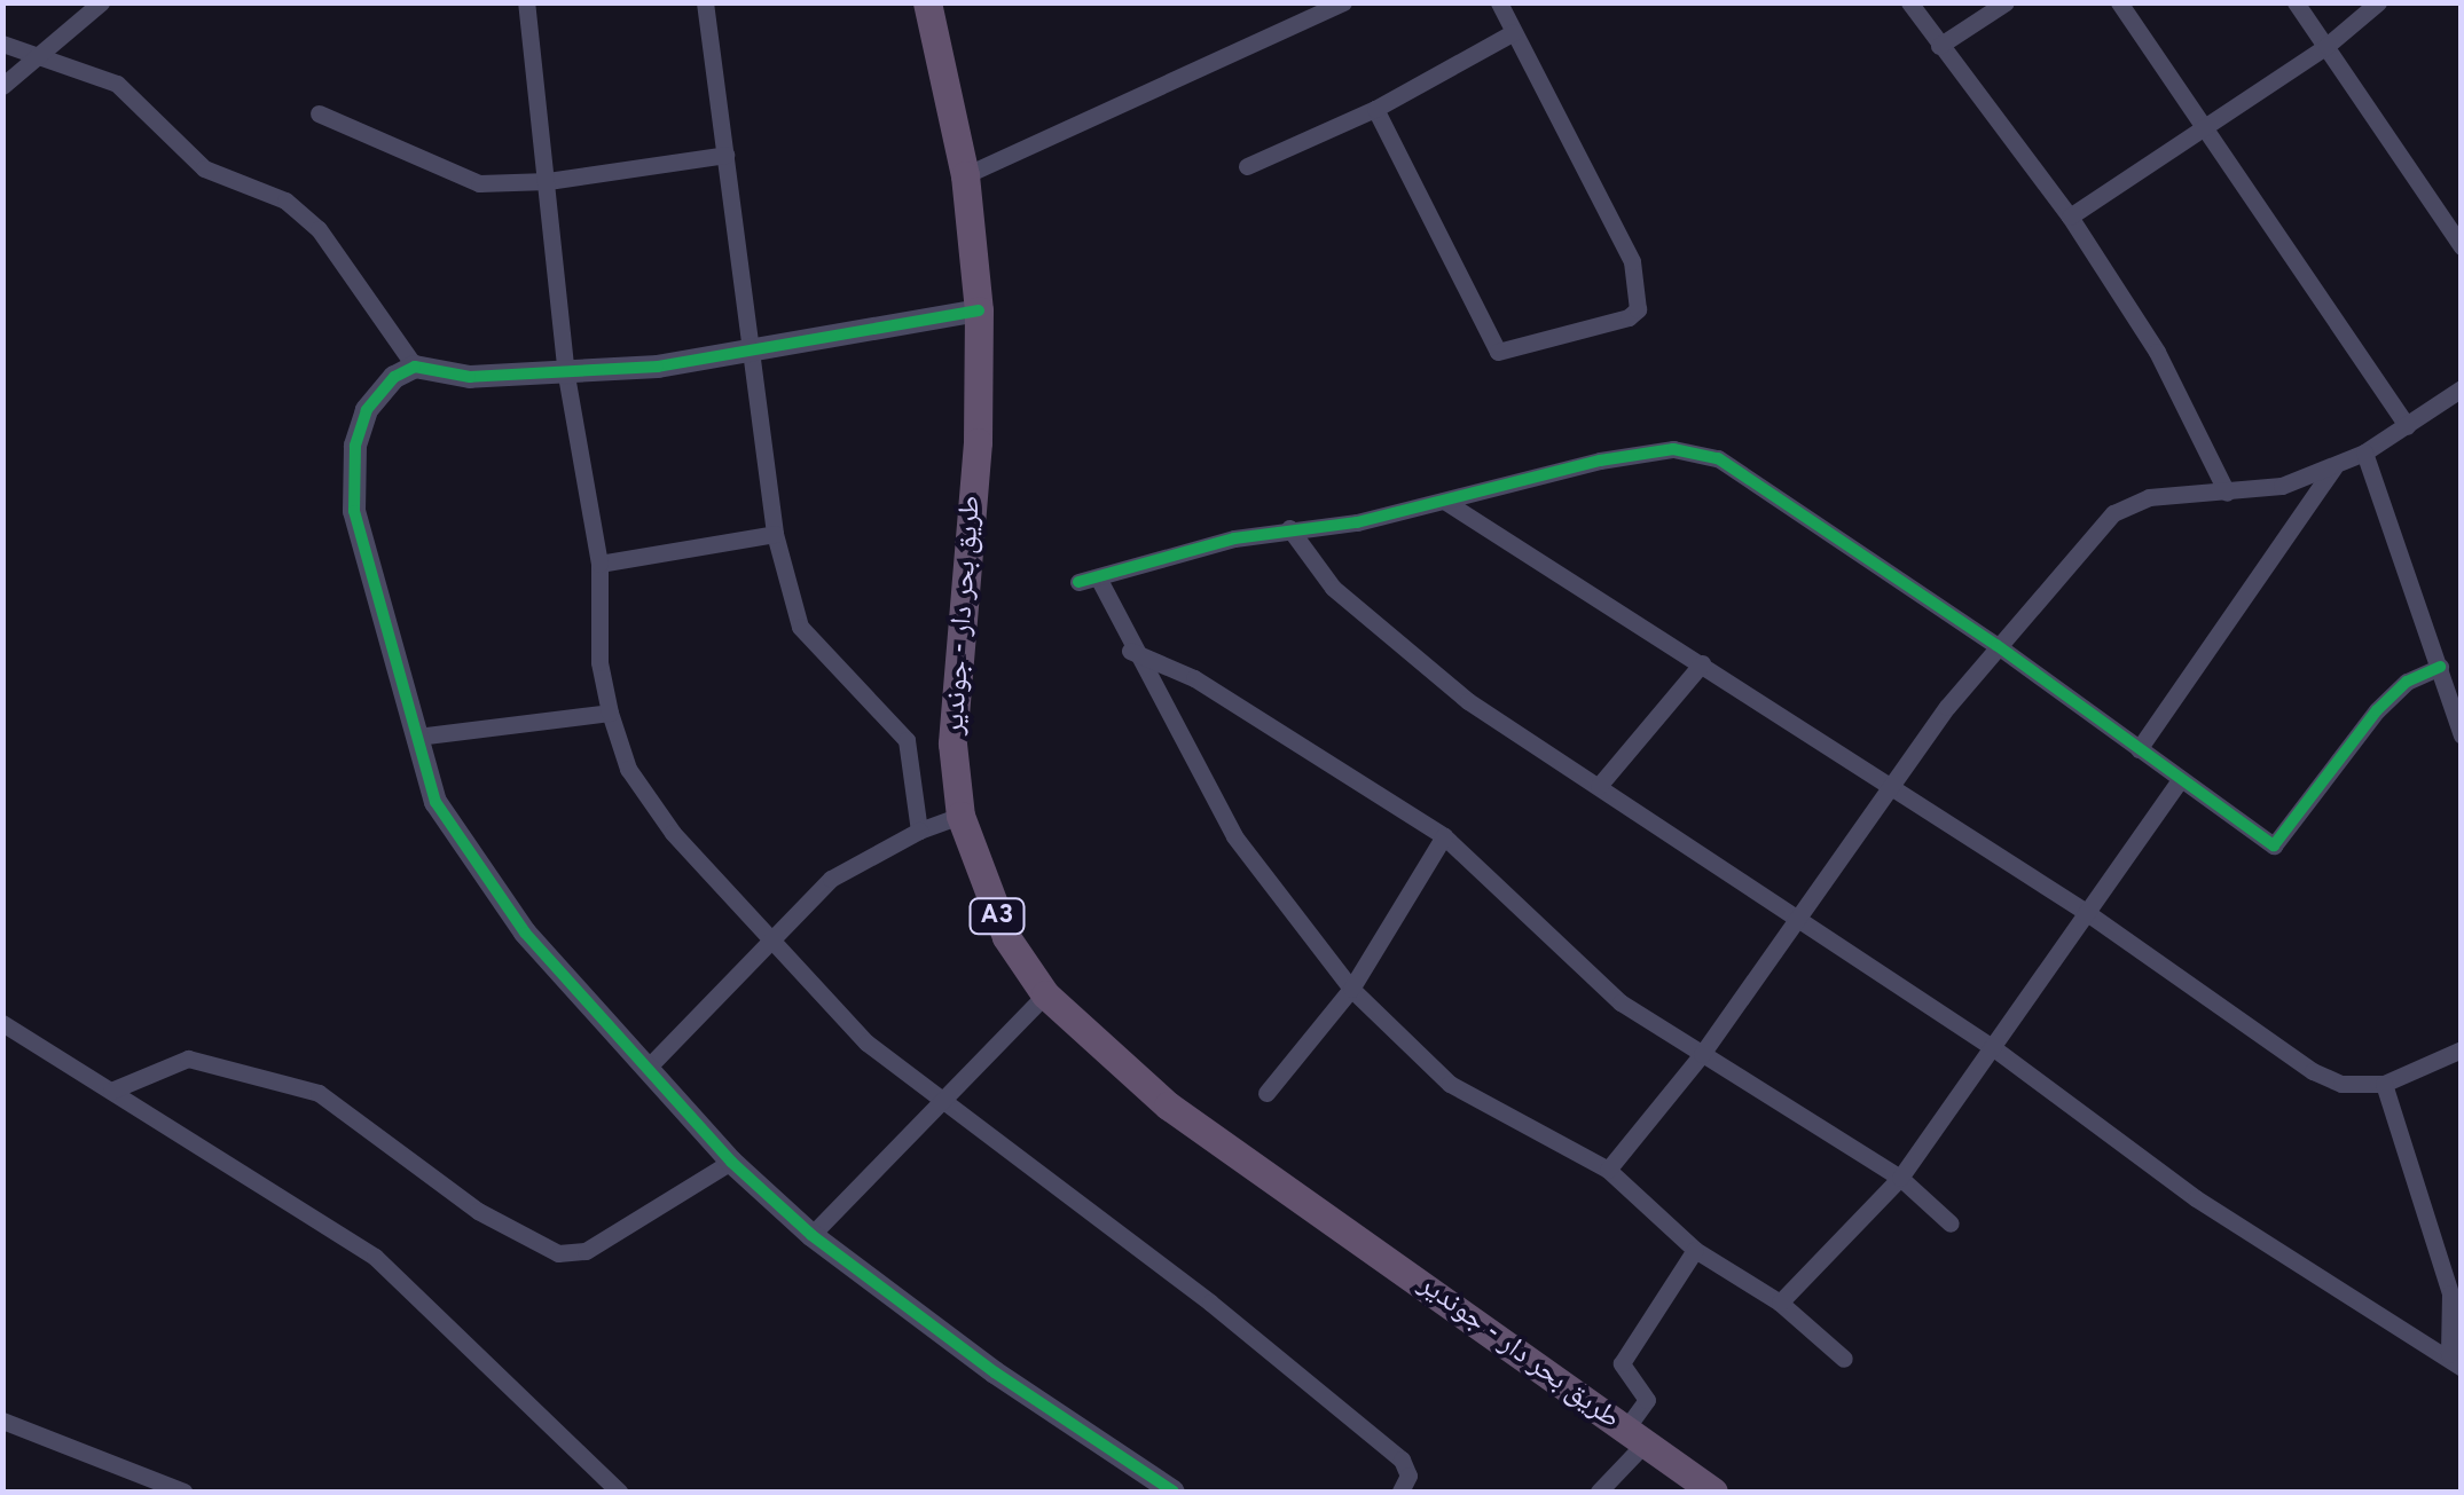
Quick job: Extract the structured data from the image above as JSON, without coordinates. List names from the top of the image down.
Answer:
{
  "streets": {
    "highway": ["طريق بحر دار - جوندير", "A3"]
  }
}
